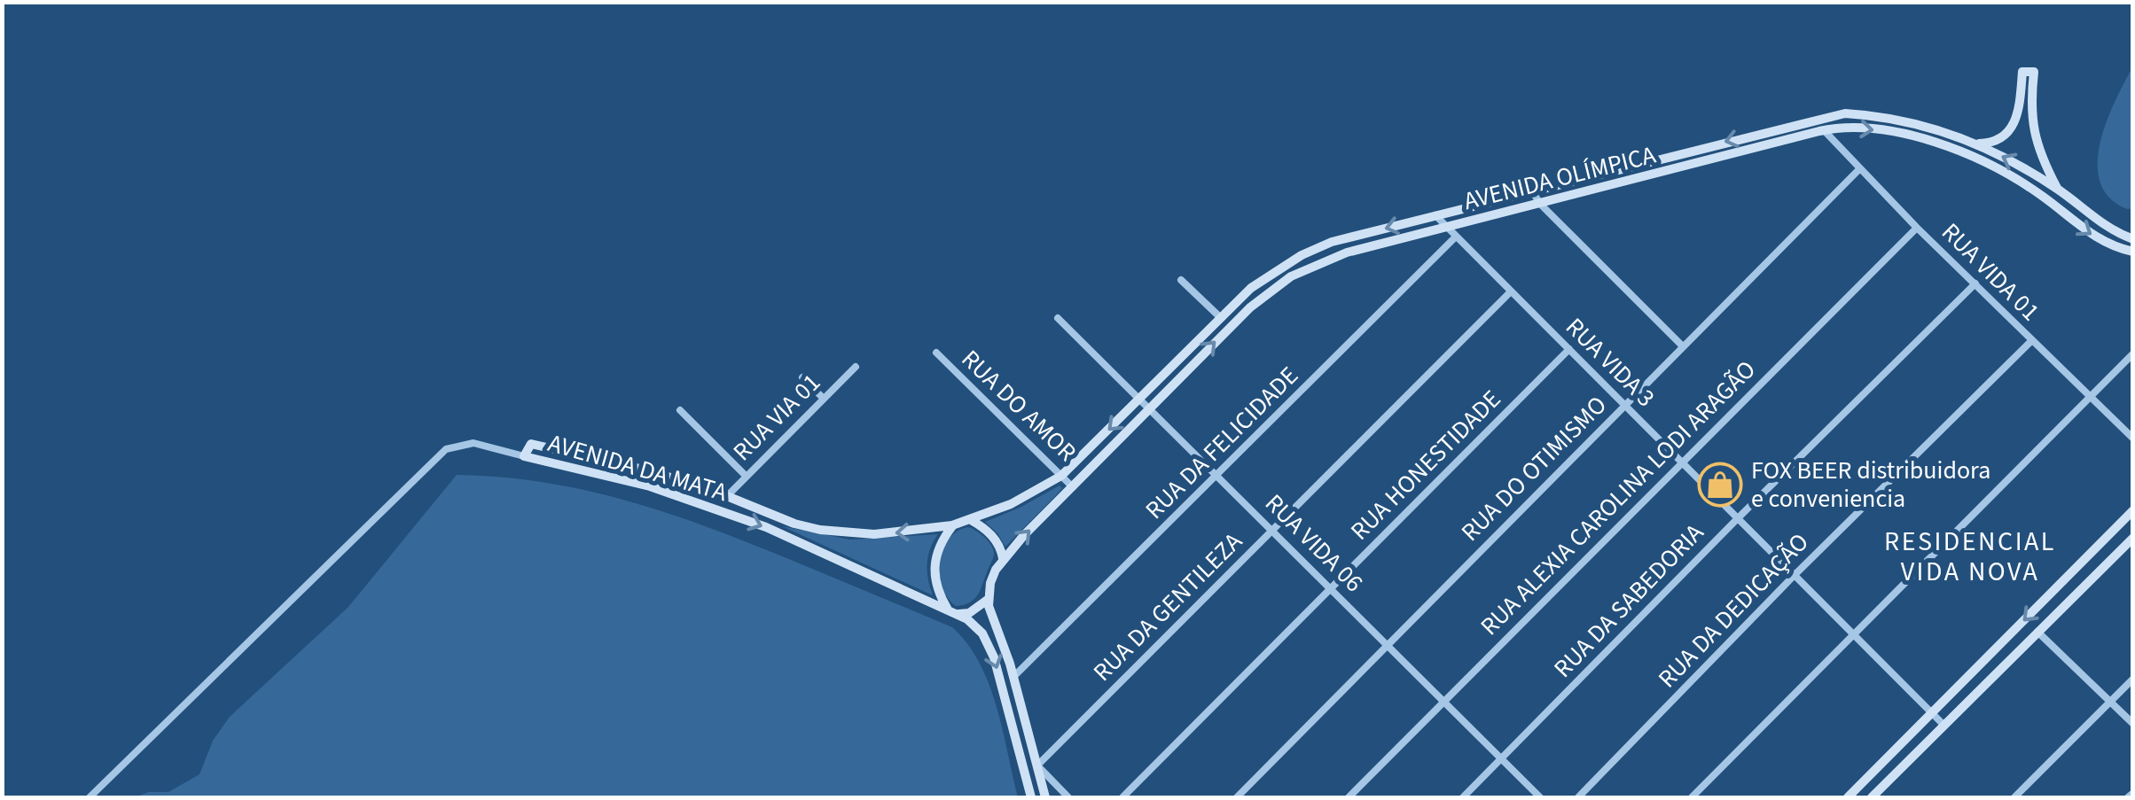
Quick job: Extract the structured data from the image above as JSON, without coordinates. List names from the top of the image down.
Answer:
{
  "streets": {
    "street": [
      "AVENIDA OLÍMPICA",
      "RUA VIDA 01",
      "RUA VIDA 3",
      "RUA DO AMOR",
      "RUA VIA 01",
      "RUA DA FELICIDADE",
      "RUA HONESTIDADE",
      "AVENIDA DA MATA",
      "RUA DO OTIMISMO",
      "RUA ALEXIA CAROLINA LODI ARAGÃO",
      "RUA VIDA 06",
      "RUA DA SABEDORIA",
      "RUA DA GENTILEZA",
      "RUA DA DEDICAÇÃO"
    ]
  },
  "crossings": [
    ["AVENIDA OLÍMPICA", "RUA VIDA 01"],
    ["AVENIDA OLÍMPICA", "RUA VIDA 3"],
    ["AVENIDA OLÍMPICA", "RUA DO AMOR"],
    ["AVENIDA OLÍMPICA", "AVENIDA DA MATA"],
    ["AVENIDA OLÍMPICA", "RUA VIDA 06"],
    ["RUA VIDA 01", "RUA DO OTIMISMO"],
    ["RUA VIDA 01", "RUA ALEXIA CAROLINA LODI ARAGÃO"],
    ["RUA VIDA 01", "RUA DA SABEDORIA"],
    ["RUA VIDA 01", "RUA DA DEDICAÇÃO"],
    ["RUA VIDA 3", "RUA DA FELICIDADE"],
    ["RUA VIDA 3", "RUA HONESTIDADE"],
    ["RUA VIDA 3", "RUA DO OTIMISMO"],
    ["RUA VIDA 3", "RUA ALEXIA CAROLINA LODI ARAGÃO"],
    ["RUA VIDA 3", "RUA DA SABEDORIA"],
    ["RUA VIDA 3", "RUA DA GENTILEZA"],
    ["RUA VIDA 3", "RUA DA DEDICAÇÃO"],
    ["RUA VIA 01", "AVENIDA DA MATA"],
    ["RUA DA FELICIDADE", "RUA VIDA 06"],
    ["RUA HONESTIDADE", "RUA VIDA 06"],
    ["RUA DO OTIMISMO", "RUA VIDA 06"],
    ["RUA ALEXIA CAROLINA LODI ARAGÃO", "RUA VIDA 06"],
    ["RUA VIDA 06", "RUA DA SABEDORIA"],
    ["RUA VIDA 06", "RUA DA GENTILEZA"]
  ],
  "districts": ["RESIDENCIAL VIDA NOVA"],
  "places": {
    "shop": ["FOX BEER distribuidora e conveniencia"]
  }
}
